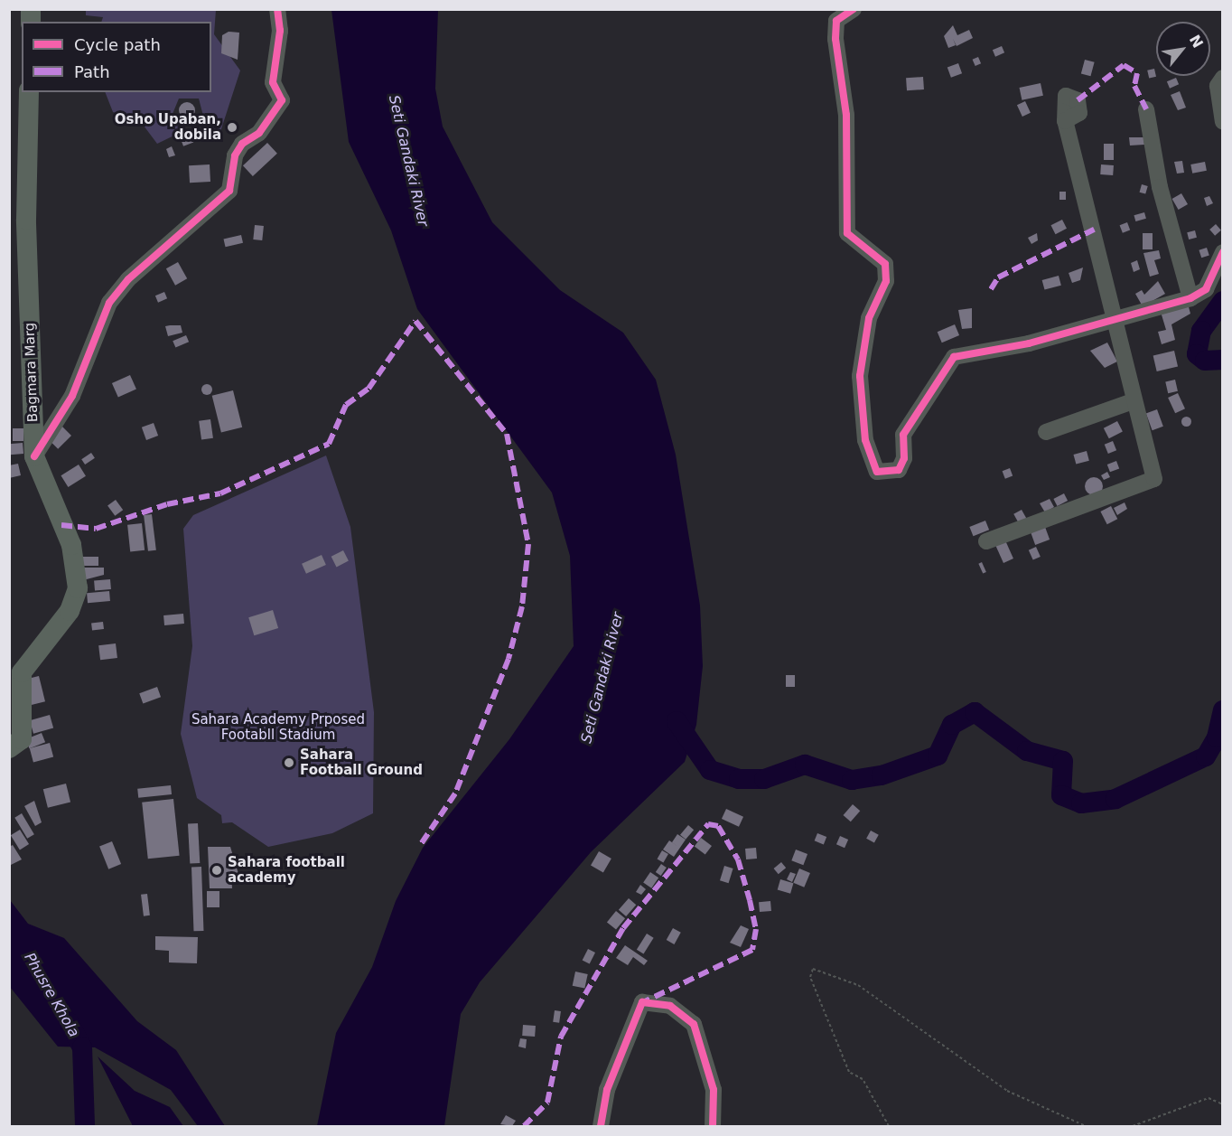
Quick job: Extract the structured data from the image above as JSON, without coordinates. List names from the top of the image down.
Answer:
{
  "streets": {
    "main road": ["Bagmara Marg"]
  },
  "water": ["Seti Gandaki River", "Phusre Khola"],
  "parks": ["Sahara Academy Prposed Footabll Stadium"],
  "places": ["Osho Upaban, dobila", "Sahara Football Ground", "Sahara football academy"],
  "legend": ["Cycle path", "Path"],
  "north": "top right"
}
